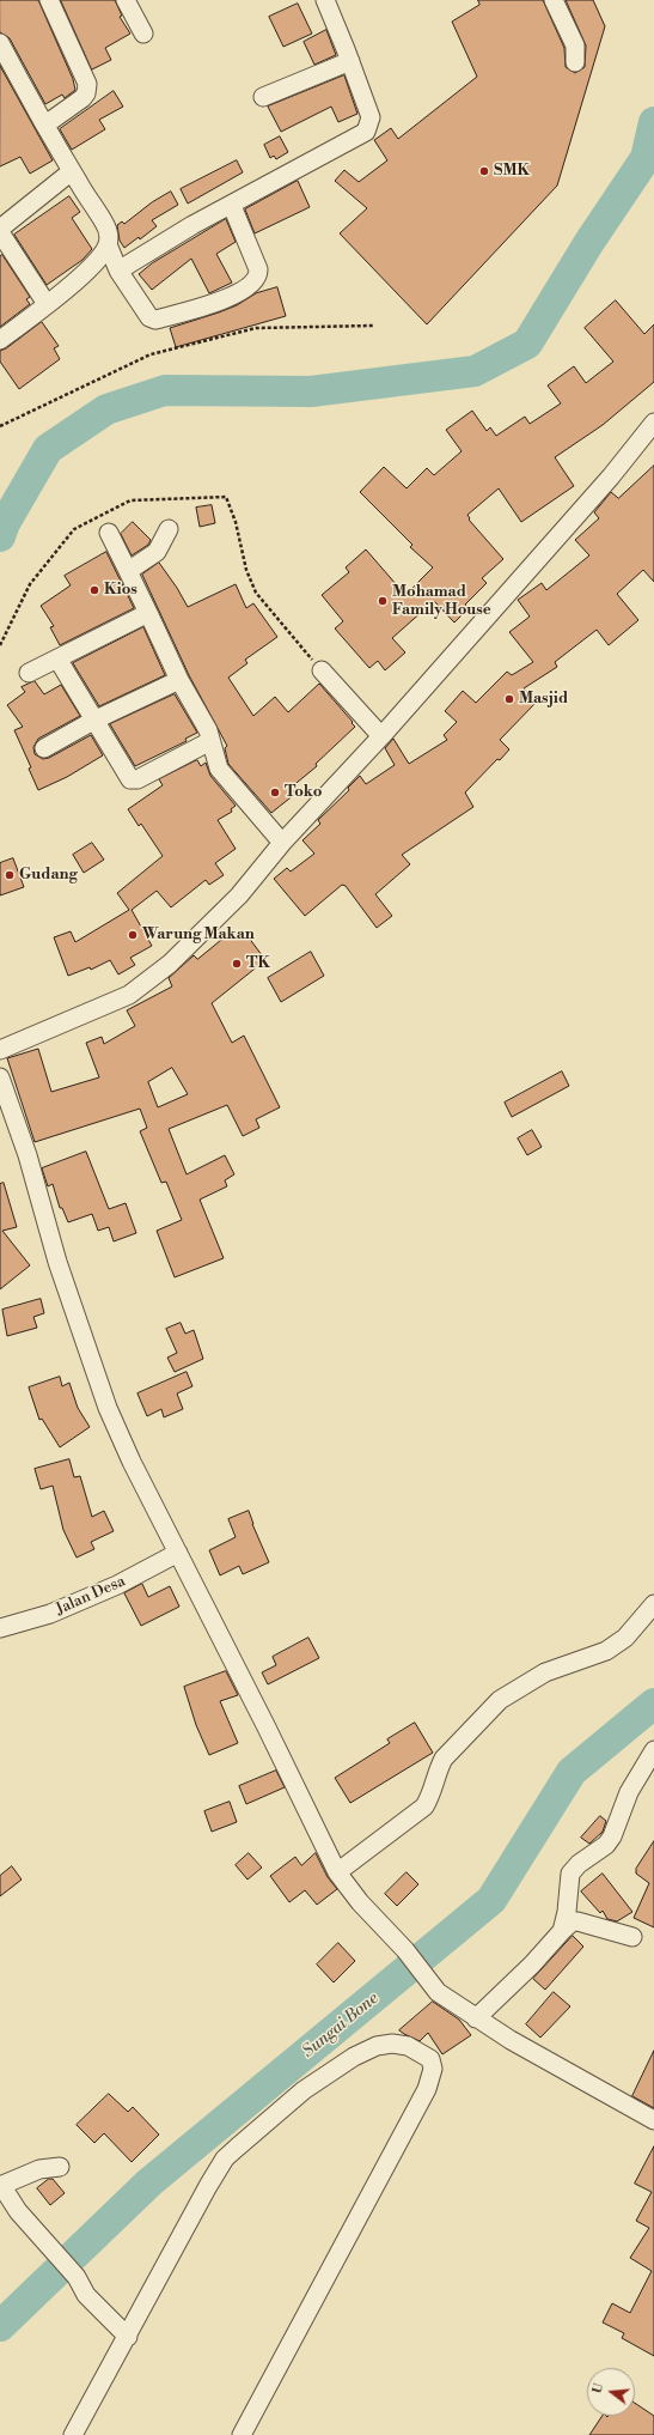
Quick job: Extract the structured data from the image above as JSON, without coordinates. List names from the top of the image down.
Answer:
{
  "streets": {
    "street": ["Jalan Desa"]
  },
  "water": ["Sungai Bone"],
  "places": [
    "SMK",
    "Kios",
    "Mohamad Family House",
    "Masjid",
    "Toko",
    "Gudang",
    "Warung Makan",
    "TK"
  ],
  "north": "left"
}
